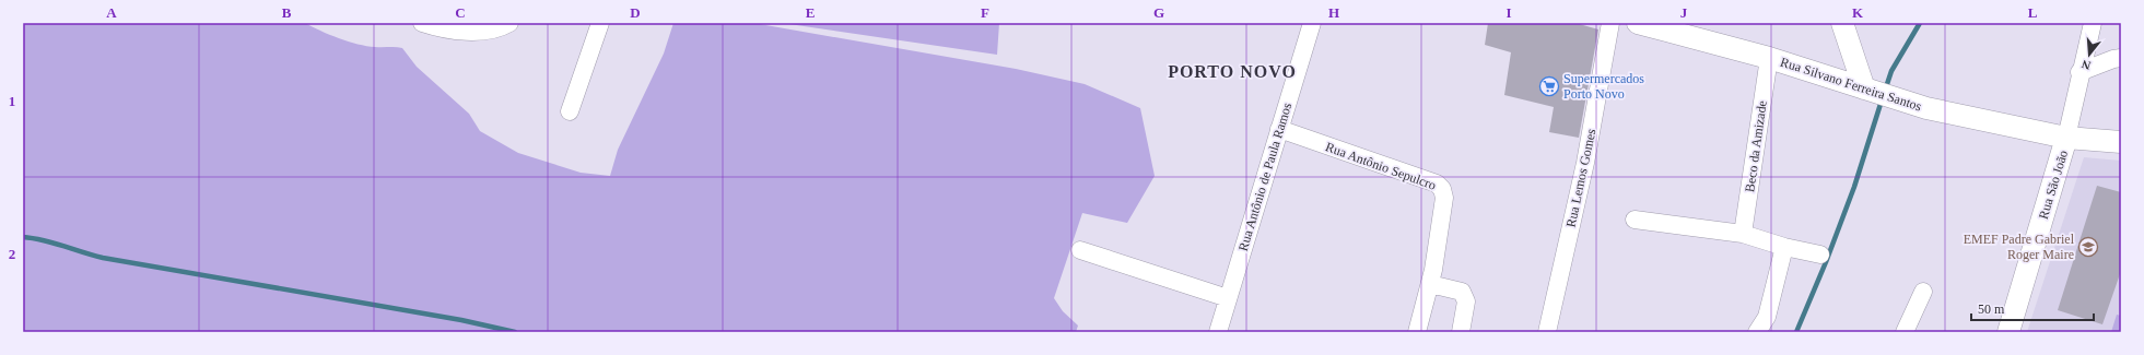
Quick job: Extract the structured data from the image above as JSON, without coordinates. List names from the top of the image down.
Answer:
{
  "streets": {
    "street": [
      "Rua Silvano Ferreira Santos",
      "Beco da Amizade",
      "Rua Antônio Sepulcro",
      "Rua Antônio de Paula Ramos",
      "Rua Lemos Gomes",
      "Rua São João"
    ]
  },
  "crossings": [
    ["Rua Silvano Ferreira Santos", "Beco da Amizade"],
    ["Rua Silvano Ferreira Santos", "Rua São João"],
    ["Rua Antônio Sepulcro", "Rua Antônio de Paula Ramos"]
  ],
  "districts": ["PORTO NOVO"],
  "places": {
    "supermarket": ["Supermercados Porto Novo"],
    "school or university": ["EMEF Padre Gabriel Roger Maire"]
  },
  "scale_bar": "50 m",
  "north": "bottom",
  "grid": {
    "columns": [
      "A",
      "B",
      "C",
      "D",
      "E",
      "F",
      "G",
      "H",
      "I",
      "J",
      "K",
      "L"
    ],
    "rows": ["1", "2"]
  }
}
